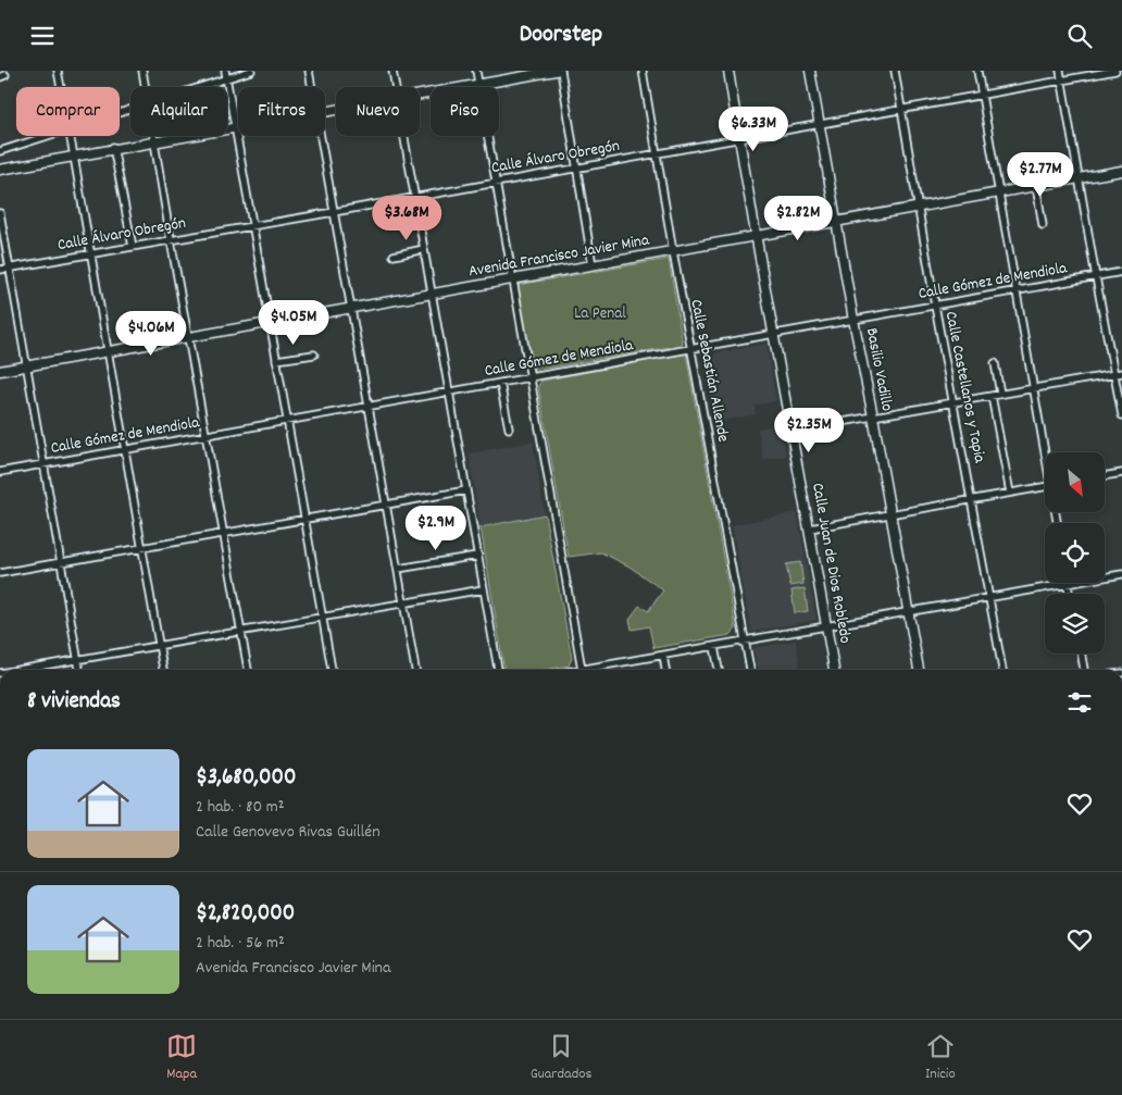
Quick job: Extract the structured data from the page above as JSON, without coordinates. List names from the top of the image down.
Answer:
{
  "streets": {
    "main road": ["Avenida Francisco Javier Mina", "Basilio Vadillo", "Calle Juan de Dios Robledo"],
    "street": [
      "Calle Álvaro Obregón",
      "Calle Gómez de Mendiola",
      "Calle Sebastián Allende",
      "Calle Castellanos y Tapia"
    ]
  },
  "crossings": [
    ["Calle Álvaro Obregón", "Basilio Vadillo"],
    ["Calle Álvaro Obregón", "Calle Sebastián Allende"],
    ["Calle Álvaro Obregón", "Calle Castellanos y Tapia"],
    ["Calle Álvaro Obregón", "Calle Juan de Dios Robledo"],
    ["Avenida Francisco Javier Mina", "Basilio Vadillo"],
    ["Avenida Francisco Javier Mina", "Calle Sebastián Allende"],
    ["Avenida Francisco Javier Mina", "Calle Castellanos y Tapia"],
    ["Avenida Francisco Javier Mina", "Calle Juan de Dios Robledo"],
    ["Calle Gómez de Mendiola", "Basilio Vadillo"],
    ["Calle Gómez de Mendiola", "Calle Sebastián Allende"],
    ["Calle Gómez de Mendiola", "Calle Castellanos y Tapia"],
    ["Calle Gómez de Mendiola", "Calle Juan de Dios Robledo"]
  ],
  "parks": ["La Penal"],
  "north": "bottom right",
  "page": {
    "header": "Doorstep",
    "chip": [
      "Comprar",
      "Alquilar",
      "Filtros",
      "Nuevo",
      "Piso"
    ],
    "price": [
      "$6.33M",
      "$2.77M",
      "$3.68M",
      "$2.82M",
      "$4.05M",
      "$4.06M",
      "$2.35M",
      "$2.9M"
    ],
    "heading": "8 viviendas",
    "list": [
      {
        "name": "$3,680,000",
        "note": "2 hab. · 80 m² · Calle Genovevo Rivas Guillén"
      },
      {
        "name": "$2,820,000",
        "note": "2 hab. · 56 m² · Avenida Francisco Javier Mina"
      }
    ],
    "tabs": ["Mapa", "Guardados", "Inicio"]
  }
}
